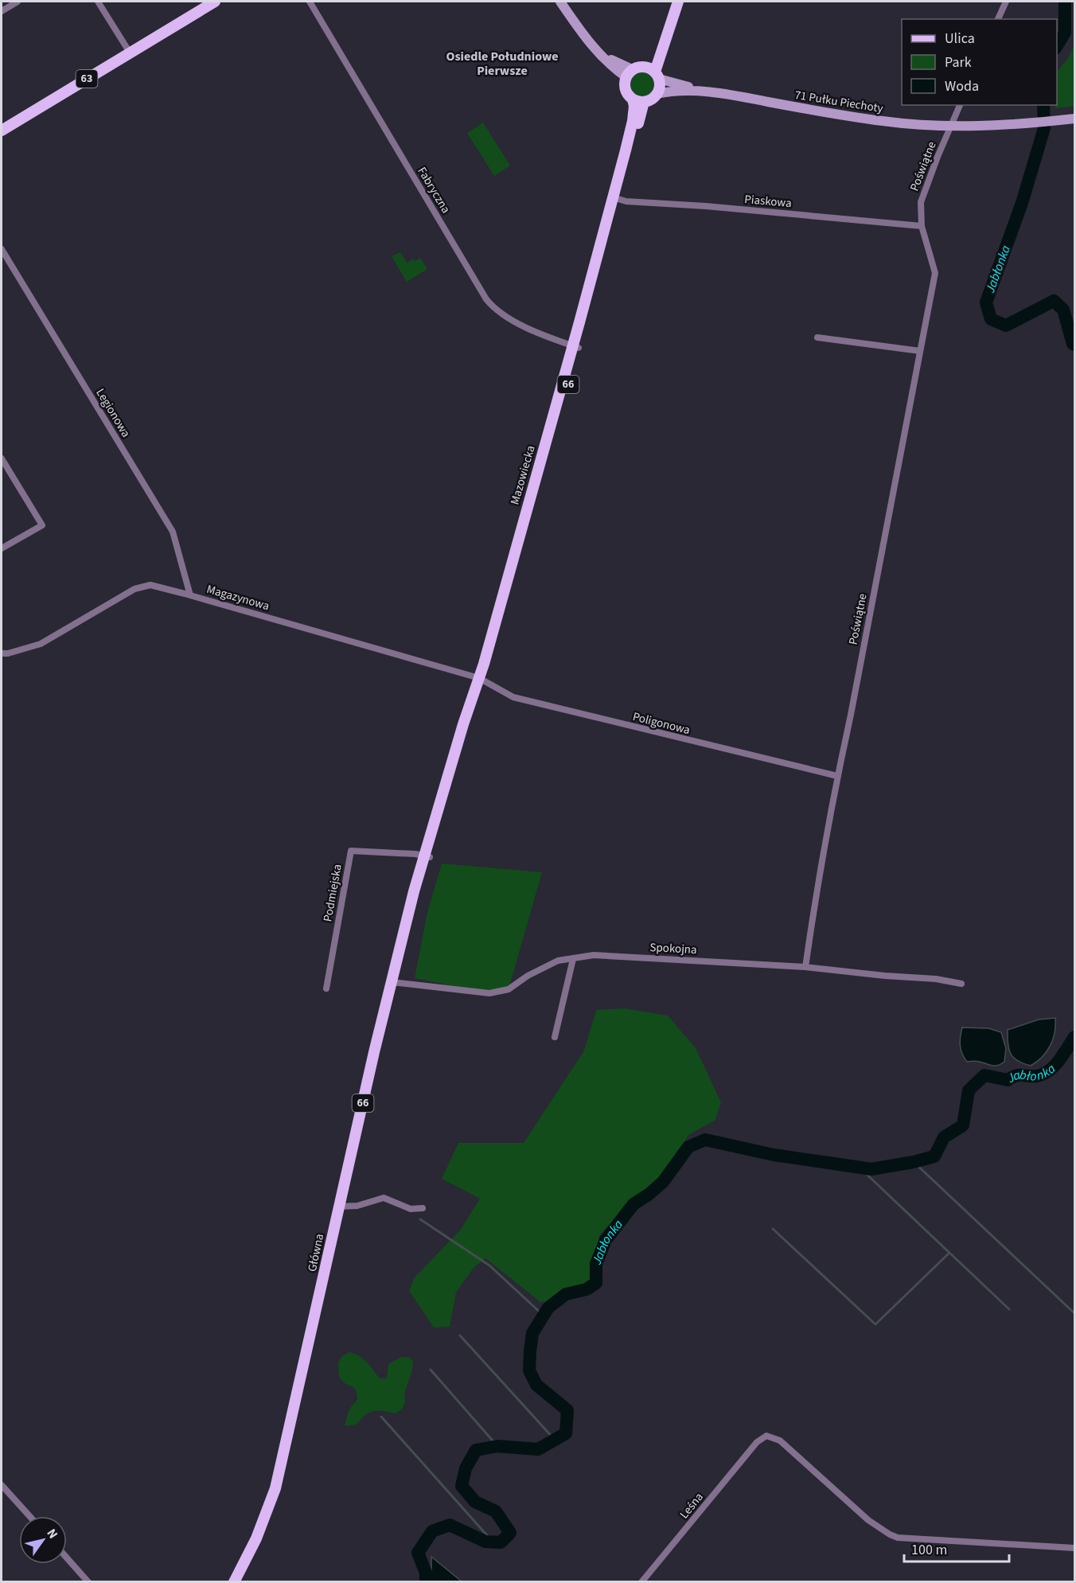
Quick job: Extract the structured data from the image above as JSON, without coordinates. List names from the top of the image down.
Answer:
{
  "streets": {
    "main road": [
      "63",
      "66",
      "Mazowiecka",
      "Główna"
    ],
    "street": [
      "71 Pułku Piechoty",
      "Poświątne",
      "Fabryczna",
      "Piaskowa",
      "Legionowa",
      "Magazynowa",
      "Poligonowa",
      "Podmiejska",
      "Spokojna",
      "Leśna"
    ]
  },
  "crossings": [
    ["71 Pułku Piechoty", "Poświątne"],
    ["71 Pułku Piechoty", "Mazowiecka"],
    ["Poświątne", "Piaskowa"],
    ["Poświątne", "Poligonowa"],
    ["Poświątne", "Spokojna"],
    ["Fabryczna", "Mazowiecka"],
    ["Piaskowa", "Mazowiecka"],
    ["Legionowa", "Magazynowa"],
    ["Mazowiecka", "Magazynowa"],
    ["Mazowiecka", "Poligonowa"],
    ["Mazowiecka", "Podmiejska"],
    ["Mazowiecka", "Główna"],
    ["Magazynowa", "Poligonowa"],
    ["Podmiejska", "Główna"],
    ["Spokojna", "Główna"]
  ],
  "districts": ["Osiedle Południowe Pierwsze"],
  "water": ["Jabłonka"],
  "legend": ["Ulica", "Park", "Woda"],
  "scale_bar": "100 m",
  "north": "top right"
}
